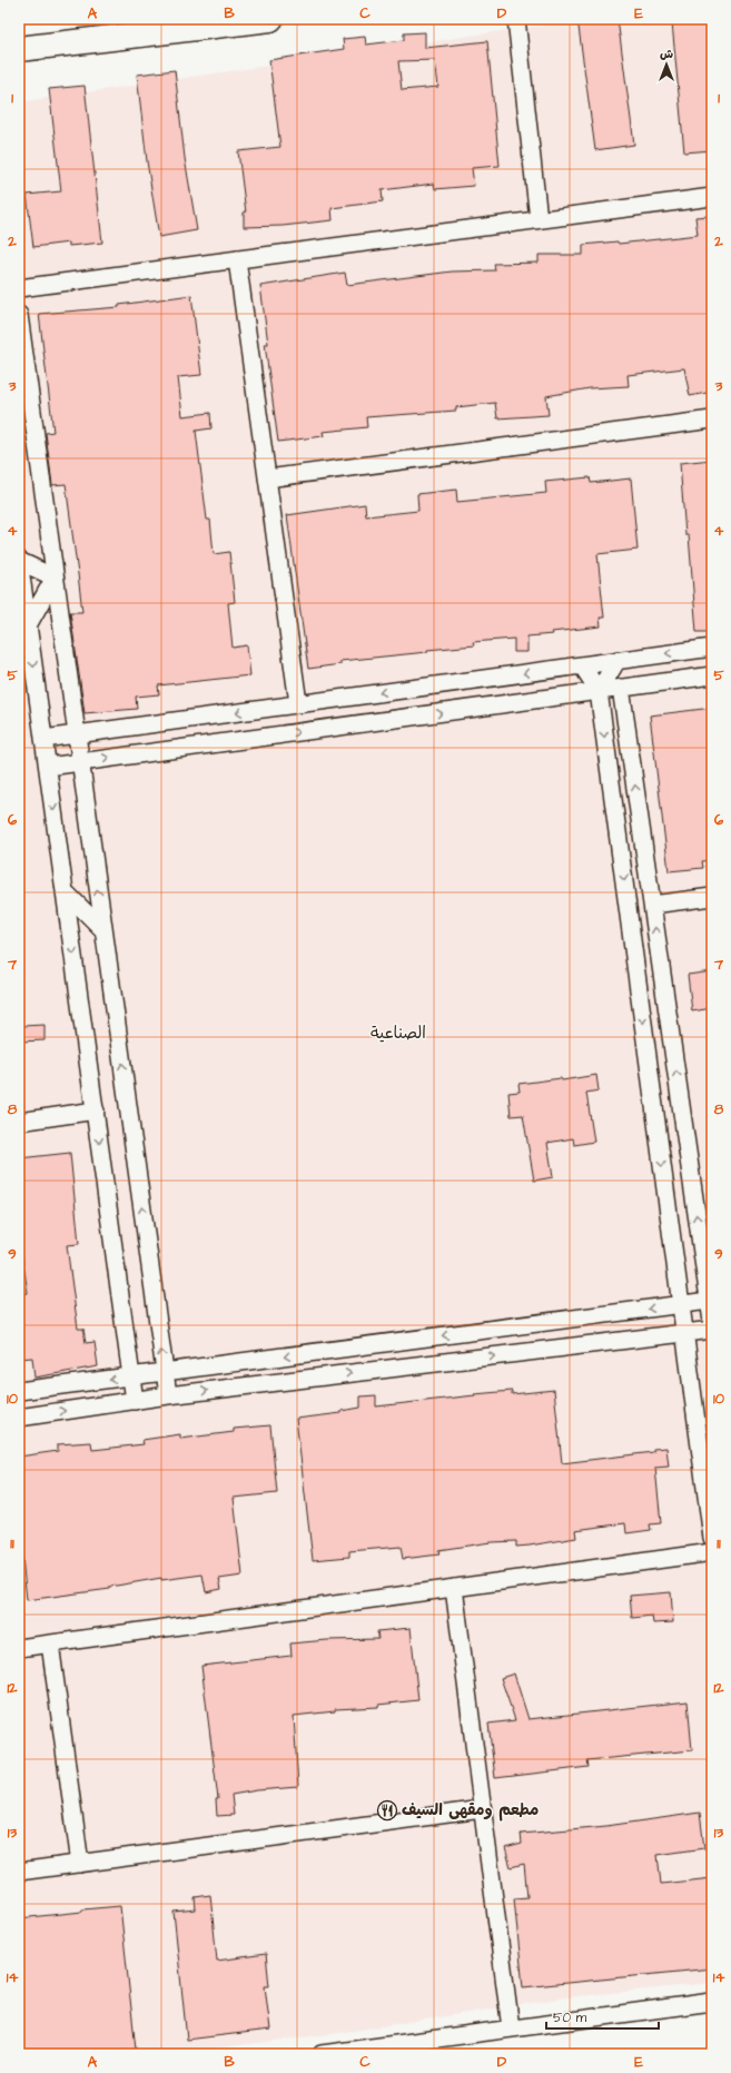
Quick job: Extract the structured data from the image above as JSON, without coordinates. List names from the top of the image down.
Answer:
{
  "districts": ["الصناعية"],
  "places": {
    "restaurant": ["مطعم ومقهى السيف"]
  },
  "scale_bar": "50 m",
  "north": "top",
  "grid": {
    "columns": [
      "A",
      "B",
      "C",
      "D",
      "E"
    ],
    "rows": [
      "1",
      "2",
      "3",
      "4",
      "5",
      "6",
      "7",
      "8",
      "9",
      "10",
      "11",
      "12",
      "13",
      "14"
    ]
  }
}
